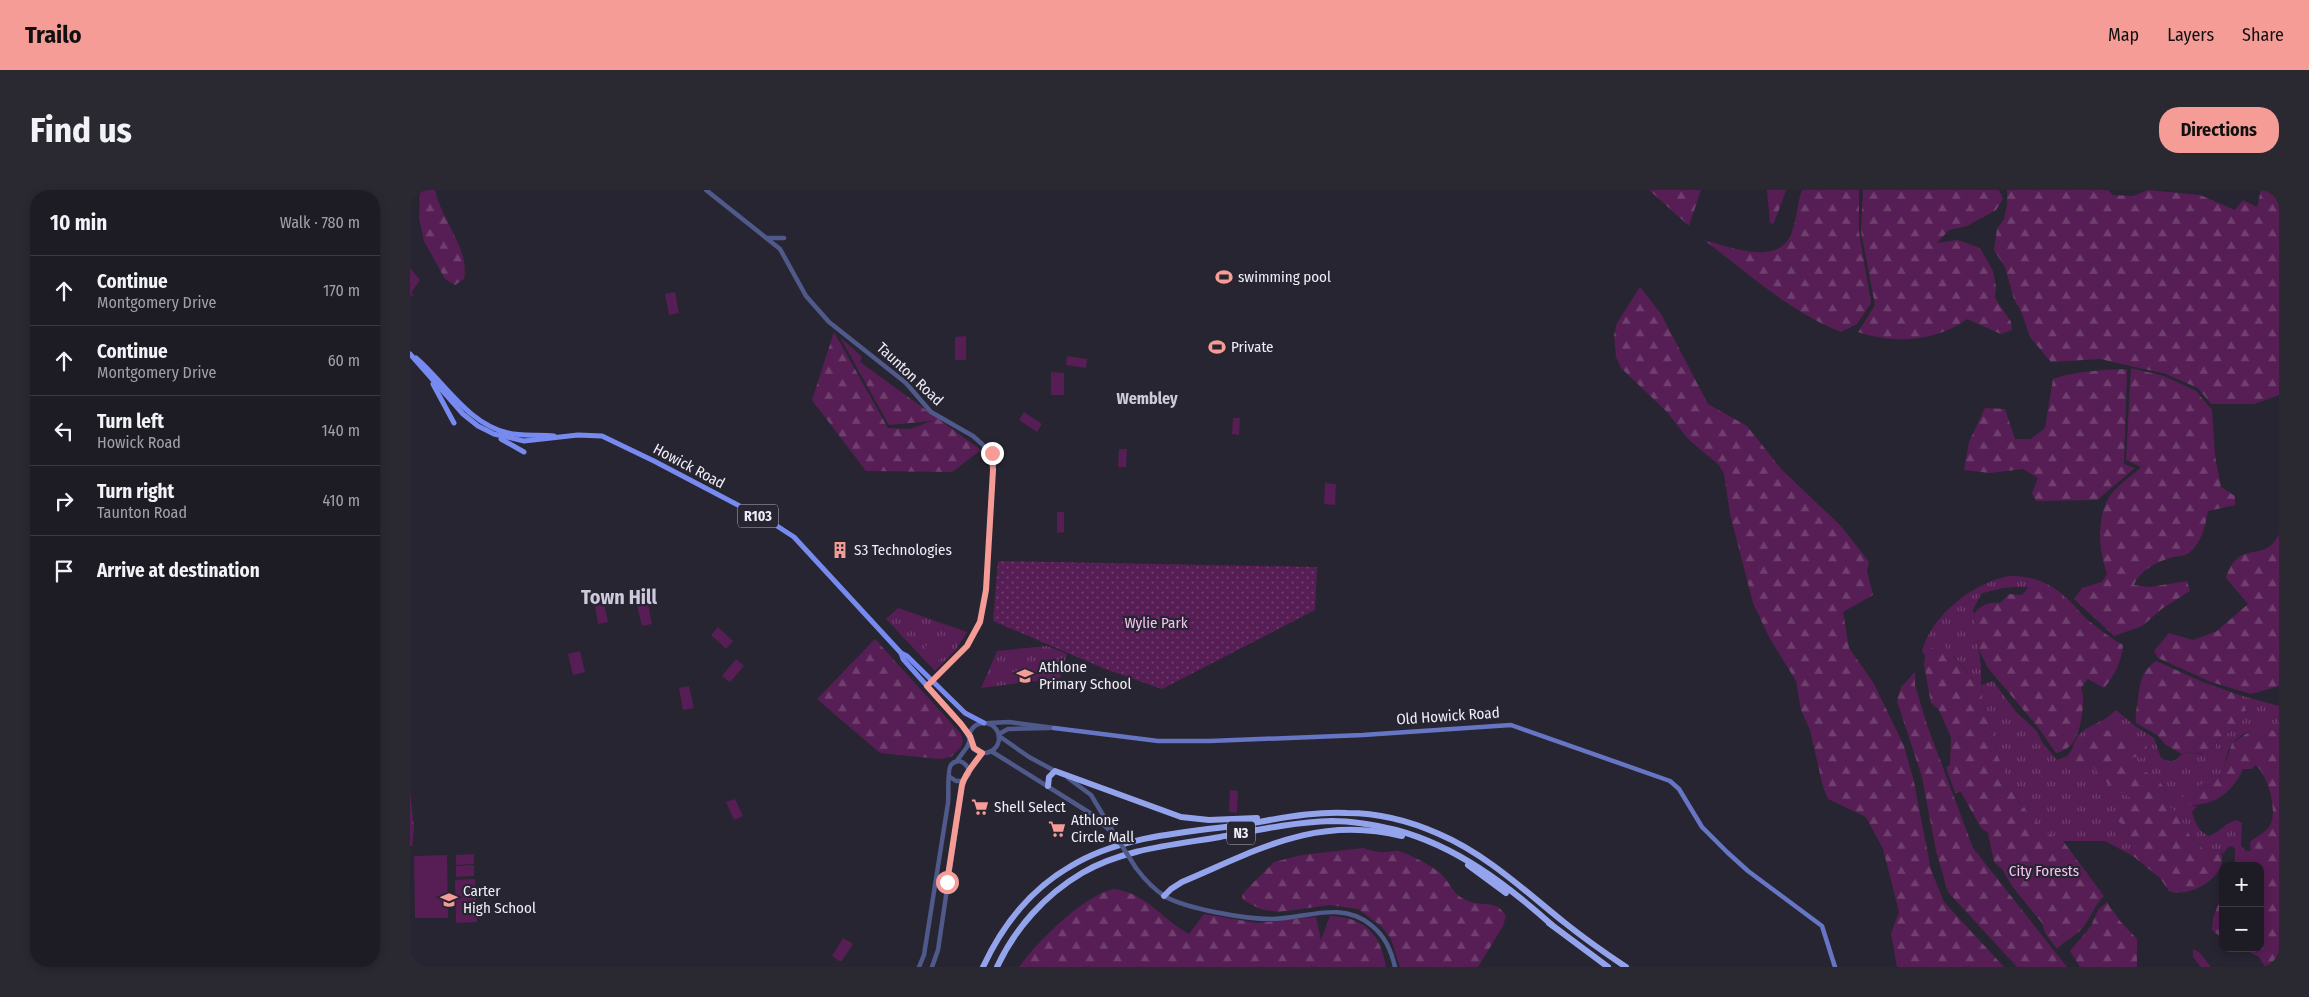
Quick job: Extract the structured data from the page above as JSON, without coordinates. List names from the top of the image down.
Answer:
{
  "streets": {
    "highway": ["N3"],
    "main road": ["Howick Road", "R103", "Old Howick Road"],
    "street": ["Taunton Road"]
  },
  "crossings": [
    ["Taunton Road", "Howick Road"],
    ["Howick Road", "R103"],
    ["Howick Road", "Old Howick Road"],
    ["R103", "Old Howick Road"]
  ],
  "districts": ["Wembley", "Town Hill"],
  "parks": ["Wylie Park", "City Forests"],
  "places": {
    "sports": ["swimming pool", "Private"],
    "building": ["S3 Technologies"],
    "school or university": ["Athlone Primary School", "Carter High School"],
    "supermarket": ["Shell Select", "Athlone Circle Mall"]
  },
  "page": {
    "header": "Trailo",
    "nav": ["Map", "Layers", "Share"],
    "buttons": "Directions",
    "title": "Find us",
    "heading": ["10 min", "Walk · 780 m"],
    "list": [
      ["Continue", "Montgomery Drive", "170 m"],
      ["Continue", "Montgomery Drive", "60 m"],
      ["Turn left", "Howick Road", "140 m"],
      ["Turn right", "Taunton Road", "410 m"],
      "Arrive at destination"
    ],
    "map_buttons": ["+", "−"]
  }
}
